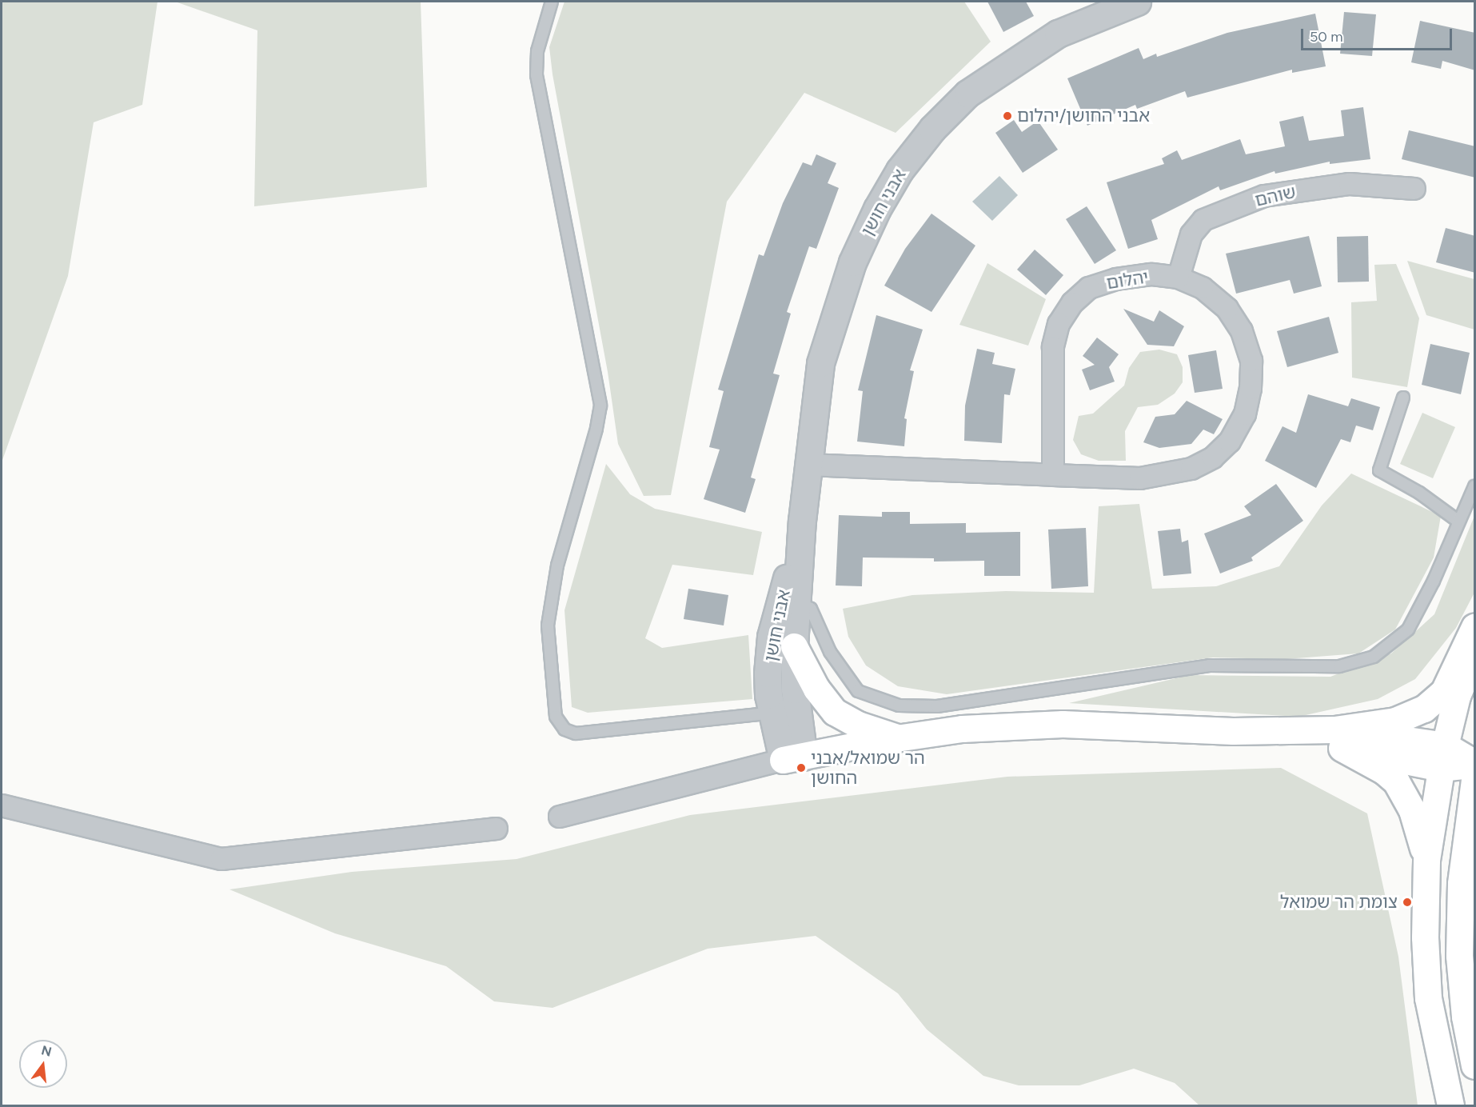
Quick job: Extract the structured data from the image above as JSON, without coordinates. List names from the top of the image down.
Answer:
{
  "streets": {
    "street": ["שוהם", "אבני חושן", "יהלום"]
  },
  "crossings": [
    ["שוהם", "יהלום"],
    ["אבני חושן", "יהלום"]
  ],
  "places": ["אבני החושן/יהלום", "הר שמואל/אבני החושן", "צומת הר שמואל"],
  "scale_bar": "50 m",
  "north": "top"
}
